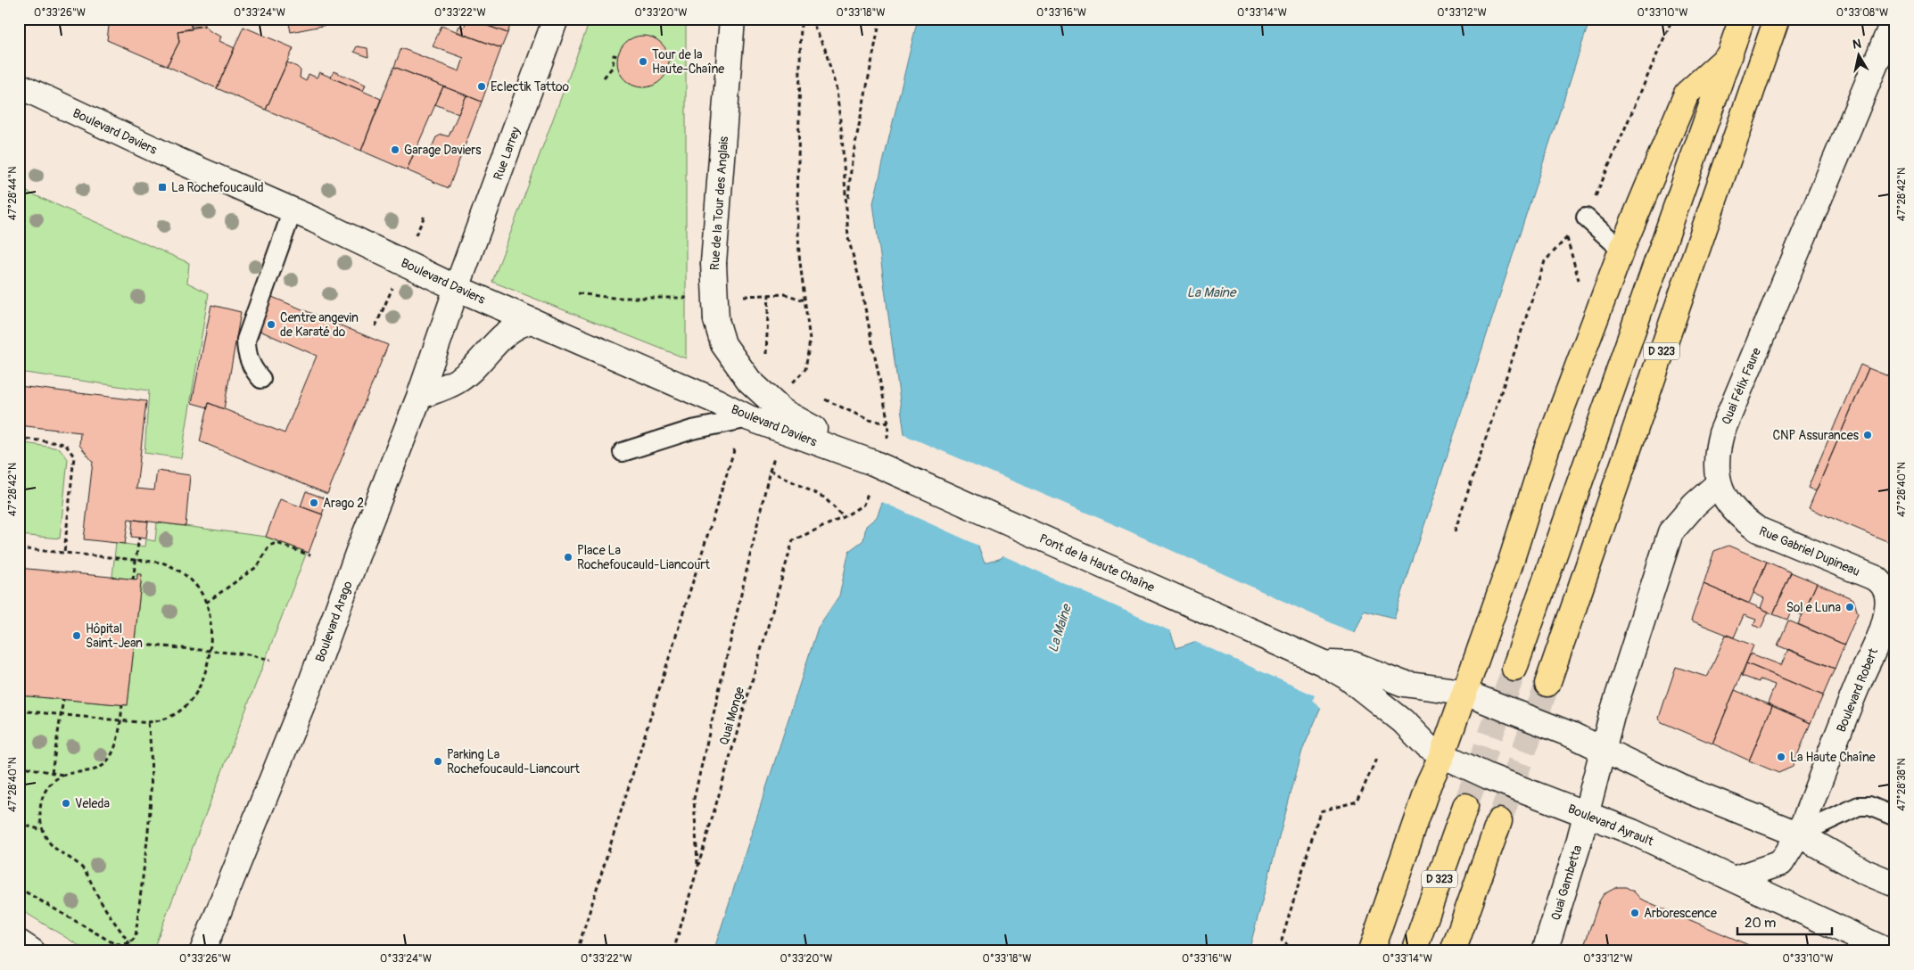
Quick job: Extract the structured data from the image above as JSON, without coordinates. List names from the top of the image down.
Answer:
{
  "streets": {
    "highway": ["D 323"],
    "main road": [
      "Boulevard Daviers",
      "Rue Larrey",
      "Rue de la Tour des Anglais",
      "Quai Félix Faure",
      "Rue Gabriel Dupineau",
      "Pont de la Haute Chaîne",
      "Boulevard Arago",
      "Boulevard Robert",
      "Boulevard Ayrault",
      "Quai Gambetta"
    ],
    "path": ["Quai Monge"]
  },
  "crossings": [
    ["Boulevard Daviers", "Rue Larrey"],
    ["Boulevard Daviers", "Rue de la Tour des Anglais"],
    ["Boulevard Daviers", "Pont de la Haute Chaîne"],
    ["Boulevard Daviers", "Boulevard Arago"],
    ["Rue Larrey", "Boulevard Arago"],
    ["Rue de la Tour des Anglais", "Pont de la Haute Chaîne"],
    ["Quai Félix Faure", "Rue Gabriel Dupineau"],
    ["Rue Gabriel Dupineau", "Boulevard Robert"],
    ["Pont de la Haute Chaîne", "Boulevard Ayrault"],
    ["Boulevard Robert", "Boulevard Ayrault"],
    ["Boulevard Ayrault", "Quai Gambetta"]
  ],
  "water": ["La Maine"],
  "places": {
    "other": [
      "Tour de la Haute-Chaîne",
      "Eclectik Tattoo",
      "Garage Daviers",
      "Centre angevin de Karaté do",
      "CNP Assurances",
      "Arago 2",
      "Place La Rochefoucauld-Liancourt",
      "Sol e Luna",
      "Hôpital Saint-Jean",
      "La Haute Chaîne",
      "Parking La Rochefoucauld-Liancourt",
      "Veleda",
      "Arborescence"
    ],
    "transit": ["La Rochefoucauld"]
  },
  "scale_bar": "20 m",
  "north": "top",
  "coordinates": [
    "0°33'26\"W",
    "0°33'24\"W",
    "0°33'22\"W",
    "0°33'20\"W",
    "0°33'18\"W",
    "0°33'16\"W",
    "0°33'14\"W",
    "0°33'12\"W",
    "0°33'10\"W",
    "0°33'08\"W",
    "47°28'44\"N",
    "47°28'42\"N",
    "47°28'40\"N",
    "47°28'38\"N"
  ]
}
